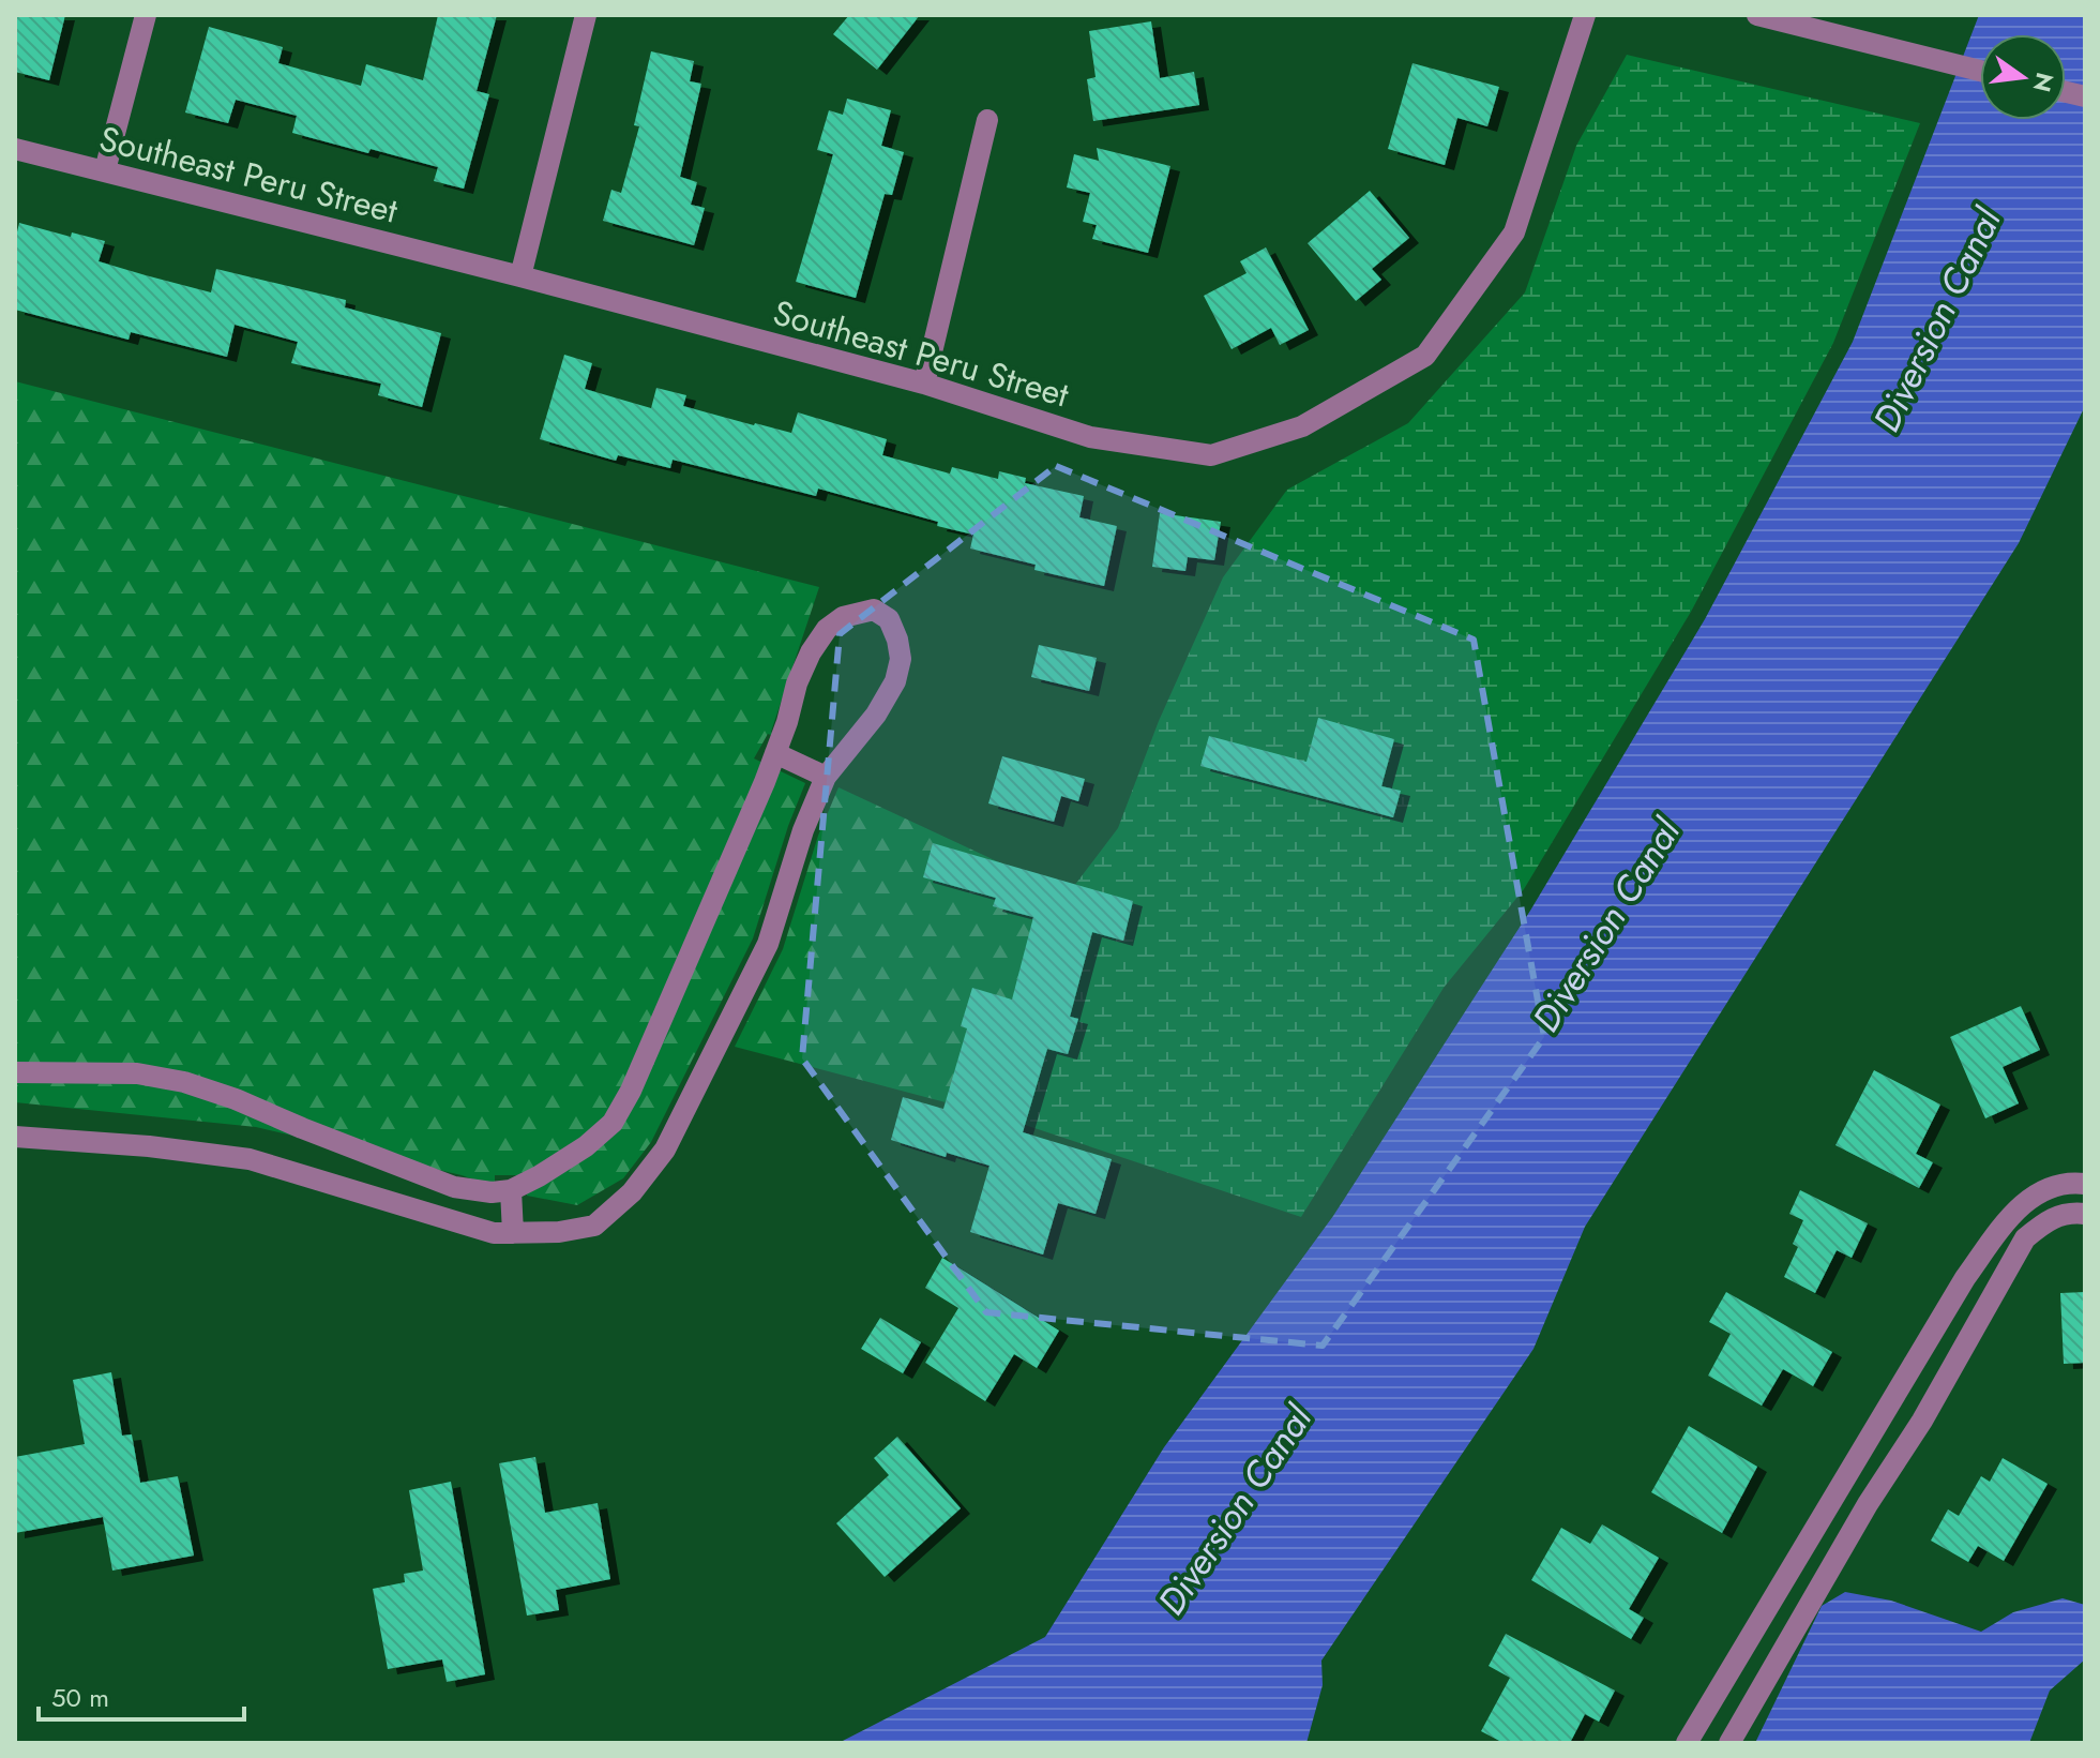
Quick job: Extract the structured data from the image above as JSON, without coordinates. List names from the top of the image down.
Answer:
{
  "streets": {
    "street": ["Southeast Peru Street"]
  },
  "water": ["Diversion Canal"],
  "scale_bar": "50 m",
  "north": "right"
}
